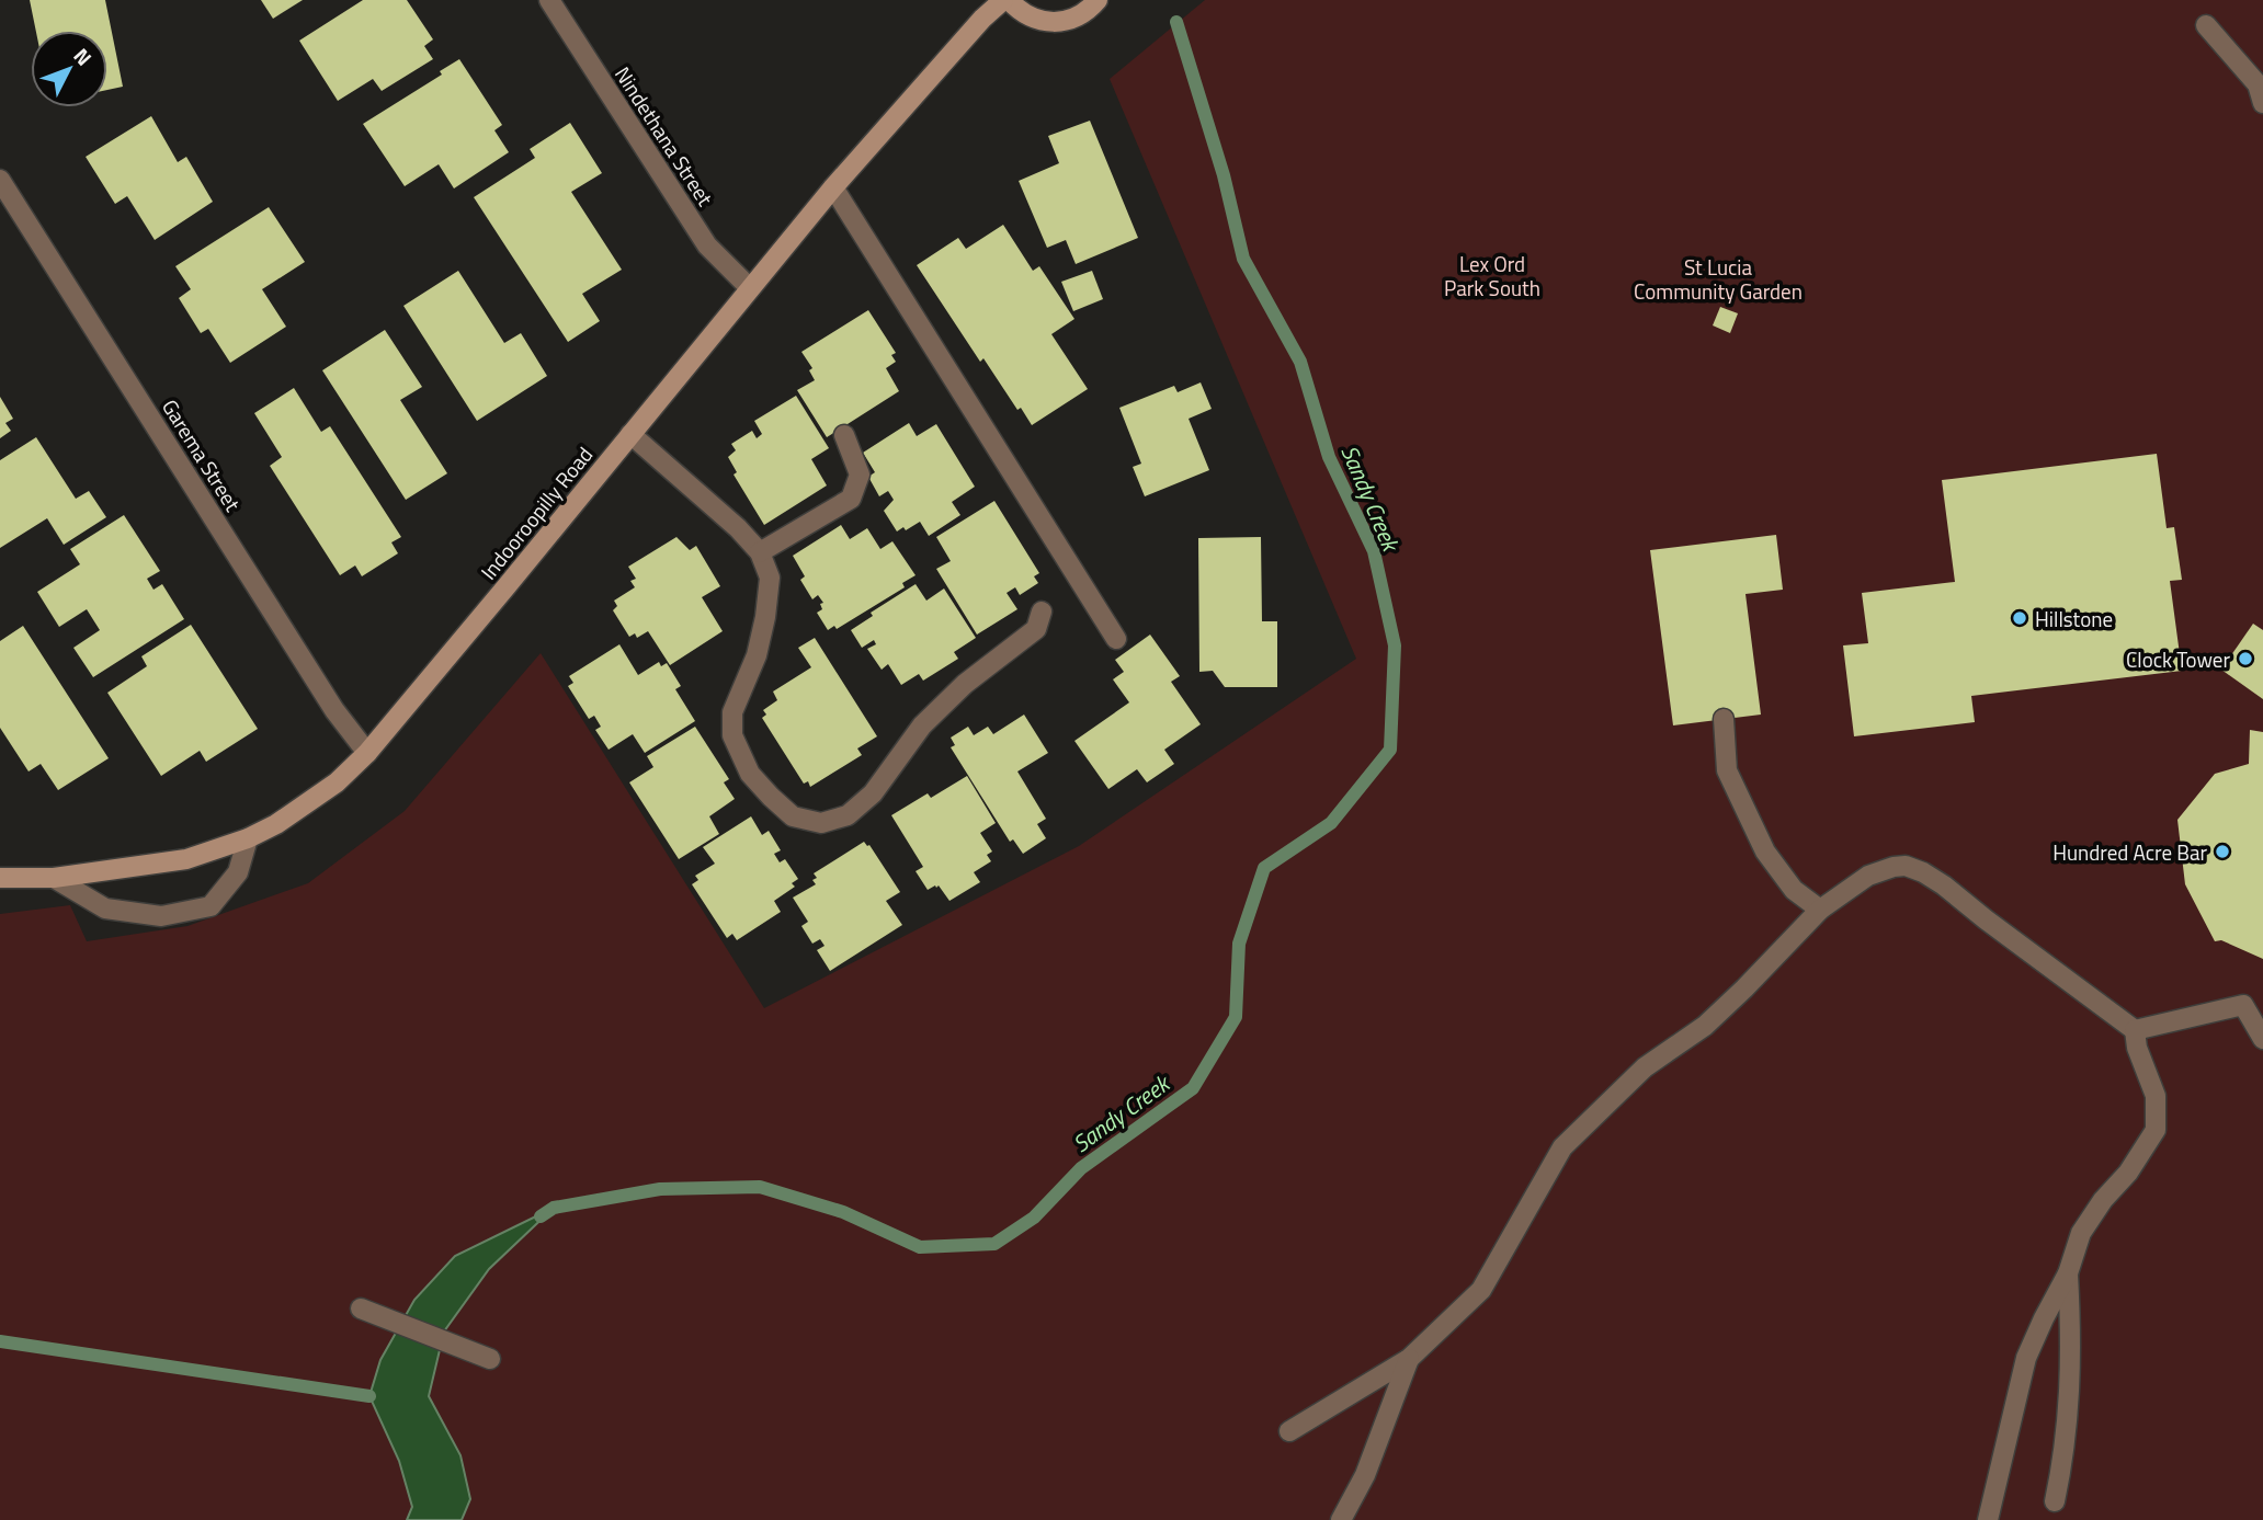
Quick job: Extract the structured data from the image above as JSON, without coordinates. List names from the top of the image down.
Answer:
{
  "streets": {
    "street": ["Nindethana Street", "Garema Street", "Indooroopilly Road"]
  },
  "crossings": [
    ["Nindethana Street", "Indooroopilly Road"],
    ["Garema Street", "Indooroopilly Road"]
  ],
  "water": ["Sandy Creek"],
  "parks": ["Lex Ord Park South", "St Lucia Community Garden"],
  "places": ["Hillstone", "Clock Tower", "Hundred Acre Bar"],
  "north": "top right"
}
